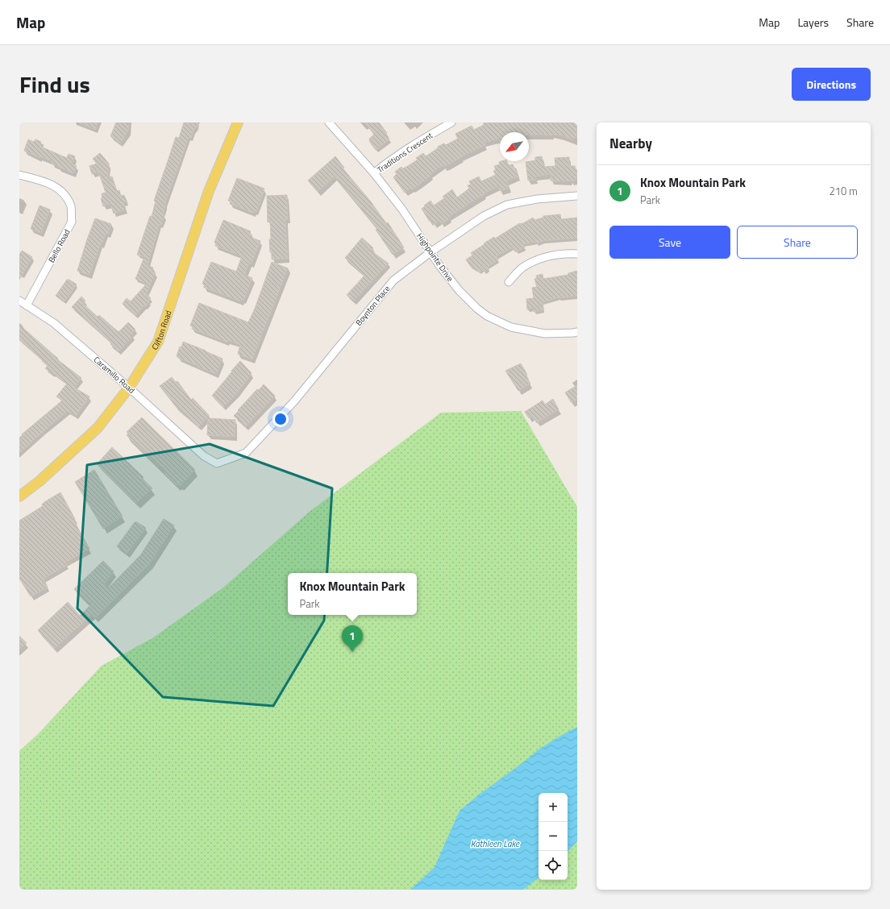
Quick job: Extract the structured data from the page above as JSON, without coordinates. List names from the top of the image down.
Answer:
{
  "streets": {
    "main road": ["Clifton Road"],
    "street": [
      "Traditions Crescent",
      "Bello Road",
      "Highpointe Drive",
      "Boynton Place",
      "Caramillo Road"
    ]
  },
  "crossings": [
    ["Traditions Crescent", "Highpointe Drive"],
    ["Bello Road", "Caramillo Road"],
    ["Highpointe Drive", "Boynton Place"],
    ["Boynton Place", "Caramillo Road"],
    ["Clifton Road", "Caramillo Road"]
  ],
  "water": ["Kathleen Lake"],
  "north": "bottom left",
  "page": {
    "header": "Map",
    "nav": ["Map", "Layers", "Share"],
    "title": "Find us",
    "buttons": [
      "Directions",
      ["Save", "Share"]
    ],
    "heading": "Nearby",
    "list": [
      {
        "mark": "1",
        "name": "Knox Mountain Park",
        "note": "Park",
        "value": "210 m"
      }
    ],
    "popup": ["Knox Mountain Park", "Park"],
    "pins": "1",
    "map_buttons": ["+", "−"]
  }
}
